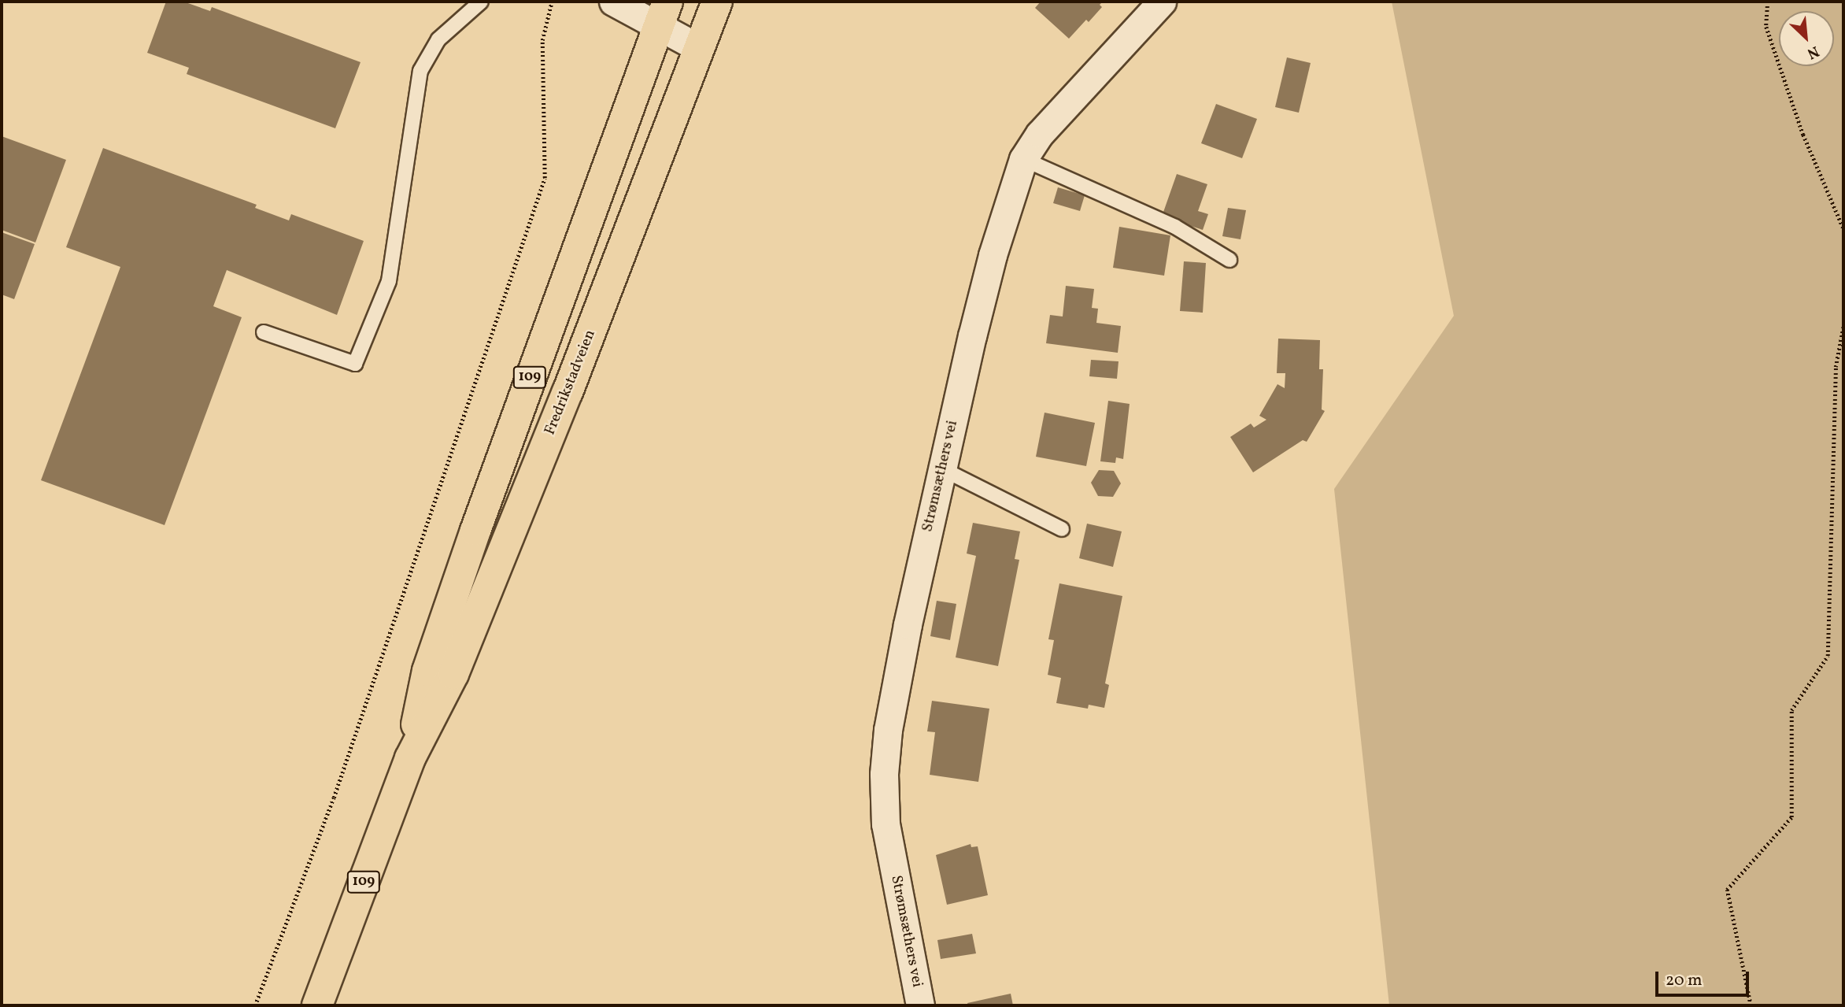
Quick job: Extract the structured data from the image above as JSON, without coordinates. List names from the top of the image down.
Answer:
{
  "streets": {
    "main road": ["109", "Fredrikstadveien"],
    "street": ["Strømsæthers vei"]
  },
  "scale_bar": "20 m",
  "north": "bottom right"
}
